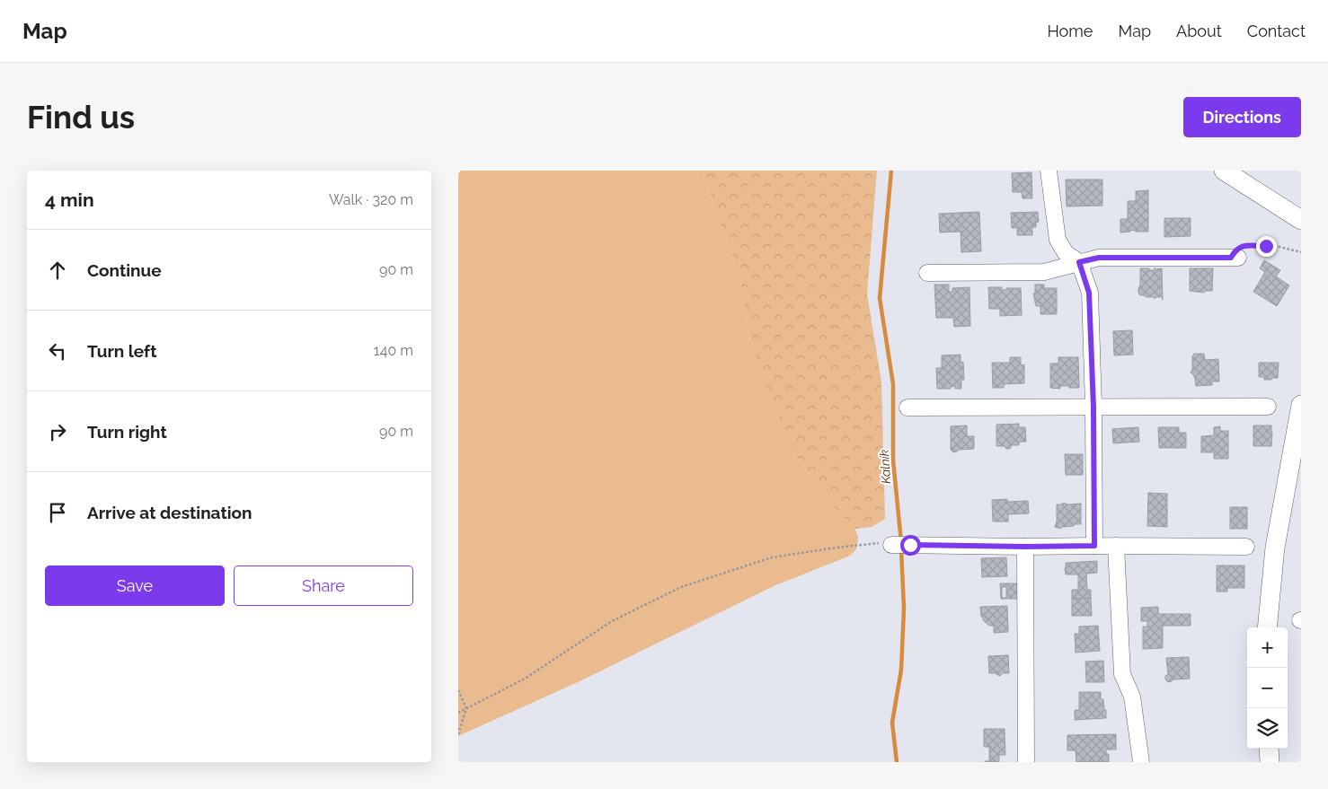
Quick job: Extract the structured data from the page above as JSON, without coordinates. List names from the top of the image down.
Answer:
{
  "water": ["Kalník"],
  "page": {
    "header": "Map",
    "nav": [
      "Home",
      "Map",
      "About",
      "Contact"
    ],
    "buttons": [
      "Directions",
      ["Save", "Share"]
    ],
    "title": "Find us",
    "heading": ["4 min", "Walk · 320 m"],
    "list": [
      ["Continue", "90 m"],
      ["Turn left", "140 m"],
      ["Turn right", "90 m"],
      "Arrive at destination"
    ],
    "map_buttons": ["+", "−"]
  }
}
